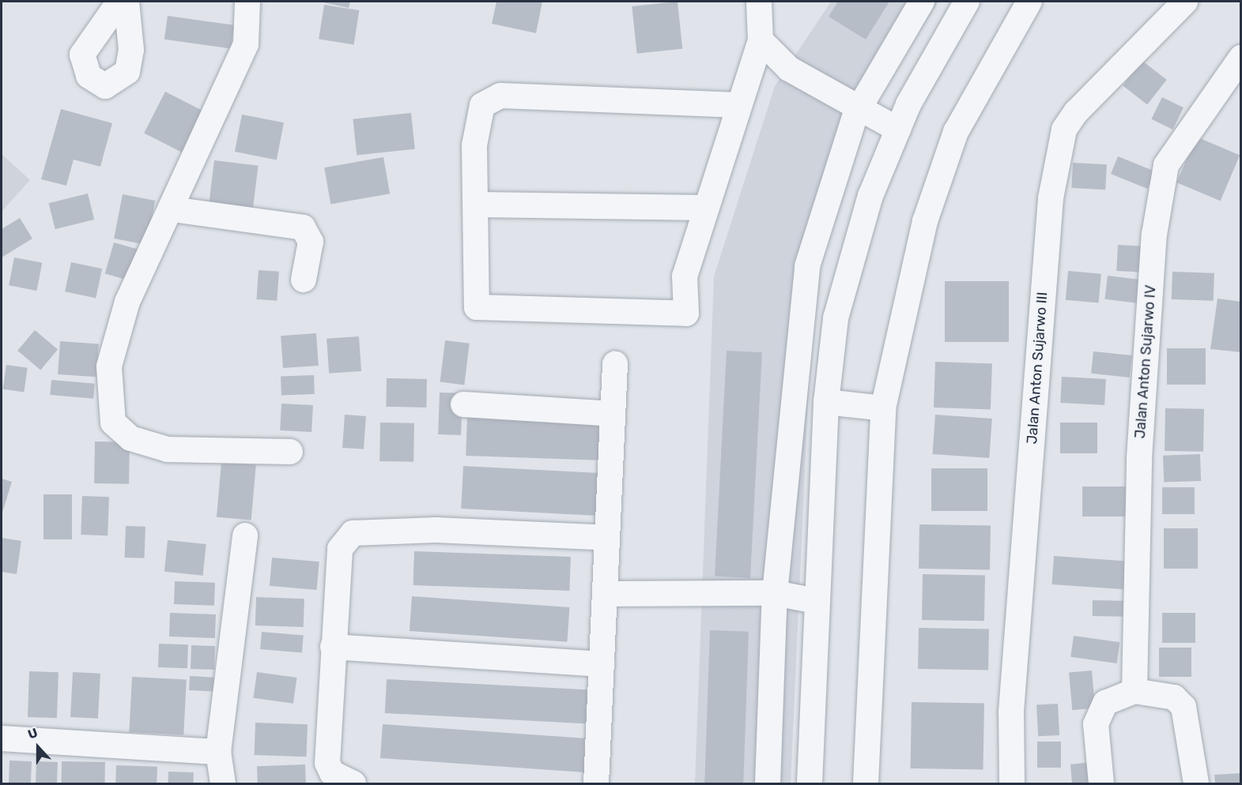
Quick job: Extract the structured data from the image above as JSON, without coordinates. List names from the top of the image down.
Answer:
{
  "streets": {
    "street": ["Jalan Anton Sujarwo IV", "Jalan Anton Sujarwo III"]
  },
  "north": "top"
}
